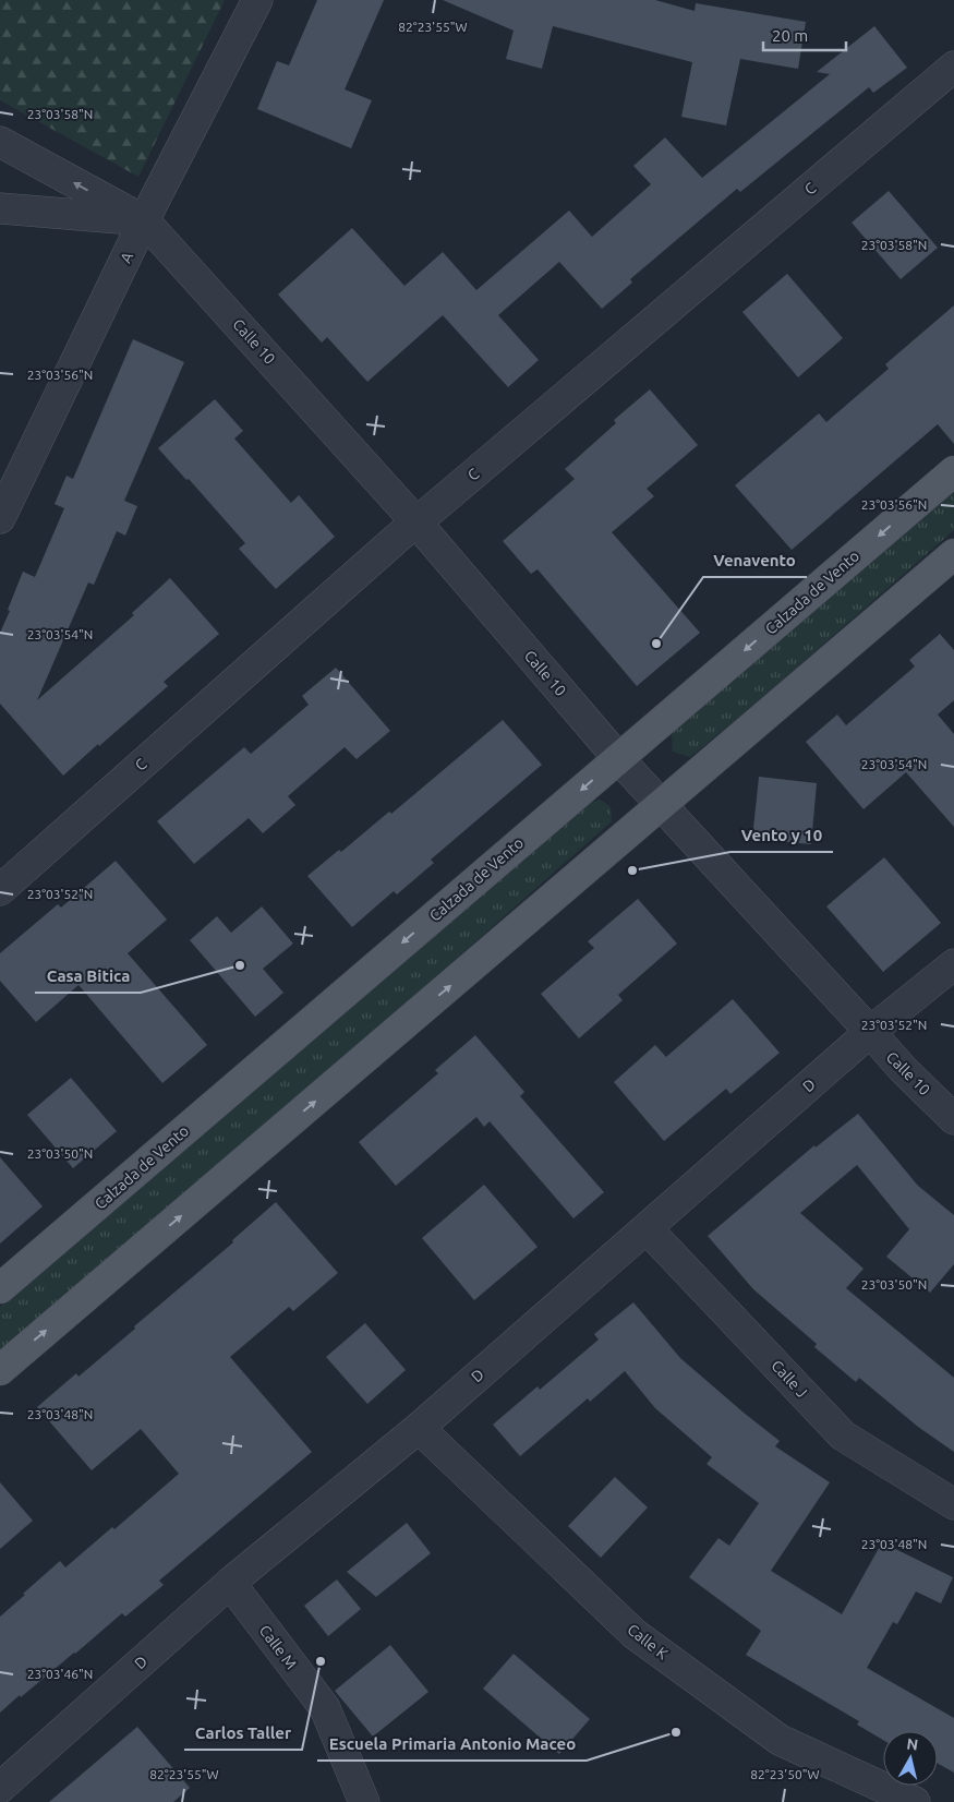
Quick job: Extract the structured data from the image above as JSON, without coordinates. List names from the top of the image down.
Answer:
{
  "streets": {
    "main road": ["Calzada de Vento"],
    "street": [
      "C",
      "A",
      "Calle 10",
      "D",
      "Calle J",
      "Calle K",
      "Calle M"
    ]
  },
  "crossings": [
    ["C", "Calle 10"],
    ["A", "Calle 10"],
    ["Calle 10", "Calzada de Vento"],
    ["Calle 10", "D"],
    ["D", "Calle J"],
    ["D", "Calle K"],
    ["D", "Calle M"]
  ],
  "places": [
    "Venavento",
    "Vento y 10",
    "Casa Bitica",
    "Carlos Taller",
    "Escuela Primaria Antonio Maceo"
  ],
  "scale_bar": "20 m",
  "north": "top",
  "coordinates": [
    "82°23'55\"W",
    "23°03'58\"N",
    "23°03'56\"N",
    "23°03'54\"N",
    "23°03'52\"N",
    "23°03'50\"N",
    "23°03'48\"N",
    "23°03'46\"N",
    "82°23'50\"W"
  ]
}
